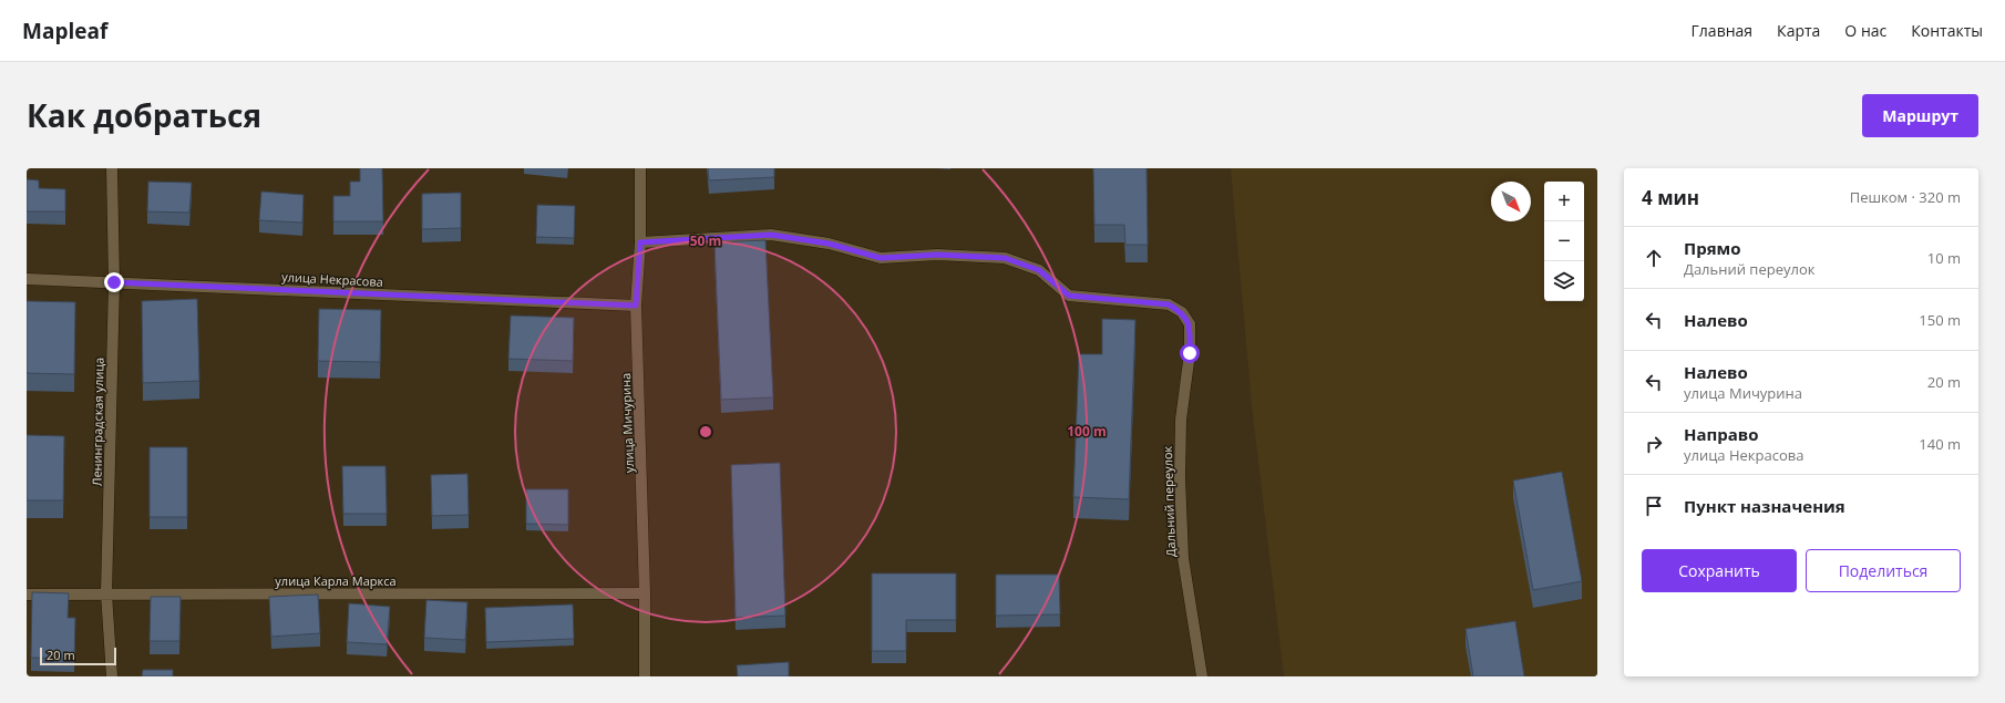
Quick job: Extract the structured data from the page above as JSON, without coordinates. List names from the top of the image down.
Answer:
{
  "streets": {
    "street": [
      "улица Некрасова",
      "Ленинградская улица",
      "улица Мичурина",
      "Дальний переулок",
      "улица Карла Маркса"
    ]
  },
  "crossings": [
    ["улица Некрасова", "Ленинградская улица"],
    ["улица Некрасова", "улица Мичурина"],
    ["Ленинградская улица", "улица Карла Маркса"],
    ["улица Мичурина", "Дальний переулок"],
    ["улица Мичурина", "улица Карла Маркса"]
  ],
  "scale_bar": "20 m",
  "north": "bottom right",
  "page": {
    "header": "Mapleaf",
    "nav": [
      "Главная",
      "Карта",
      "О нас",
      "Контакты"
    ],
    "title": "Как добраться",
    "buttons": [
      "Маршрут",
      ["Сохранить", "Поделиться"]
    ],
    "heading": ["4 мин", "Пешком · 320 m"],
    "map_buttons": ["+", "−"],
    "list": [
      ["Прямо", "Дальний переулок", "10 m"],
      ["Налево", "150 m"],
      ["Налево", "улица Мичурина", "20 m"],
      ["Направо", "улица Некрасова", "140 m"],
      "Пункт назначения"
    ],
    "scale": "20 m"
  },
  "rings": ["50 m", "100 m"]
}
